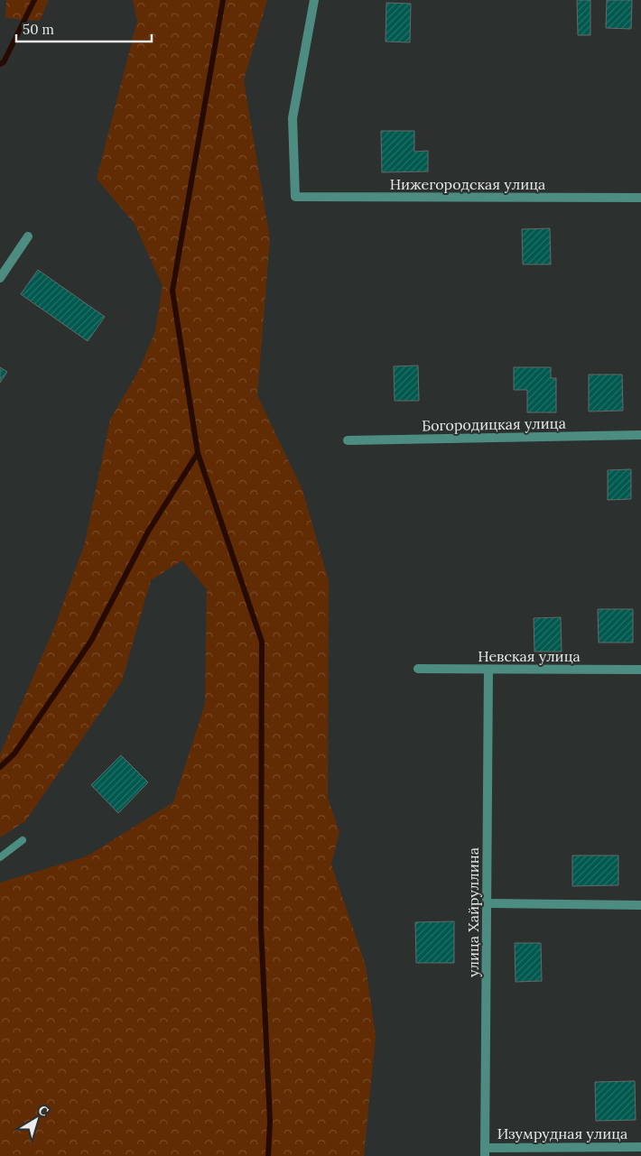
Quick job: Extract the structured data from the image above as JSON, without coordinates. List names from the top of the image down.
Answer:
{
  "streets": {
    "street": [
      "Нижегородская улица",
      "Богородицкая улица",
      "Невская улица",
      "улица Хайруллина",
      "Изумрудная улица"
    ]
  },
  "crossings": [
    ["Невская улица", "улица Хайруллина"],
    ["улица Хайруллина", "Изумрудная улица"]
  ],
  "scale_bar": "50 m",
  "north": "top right"
}
